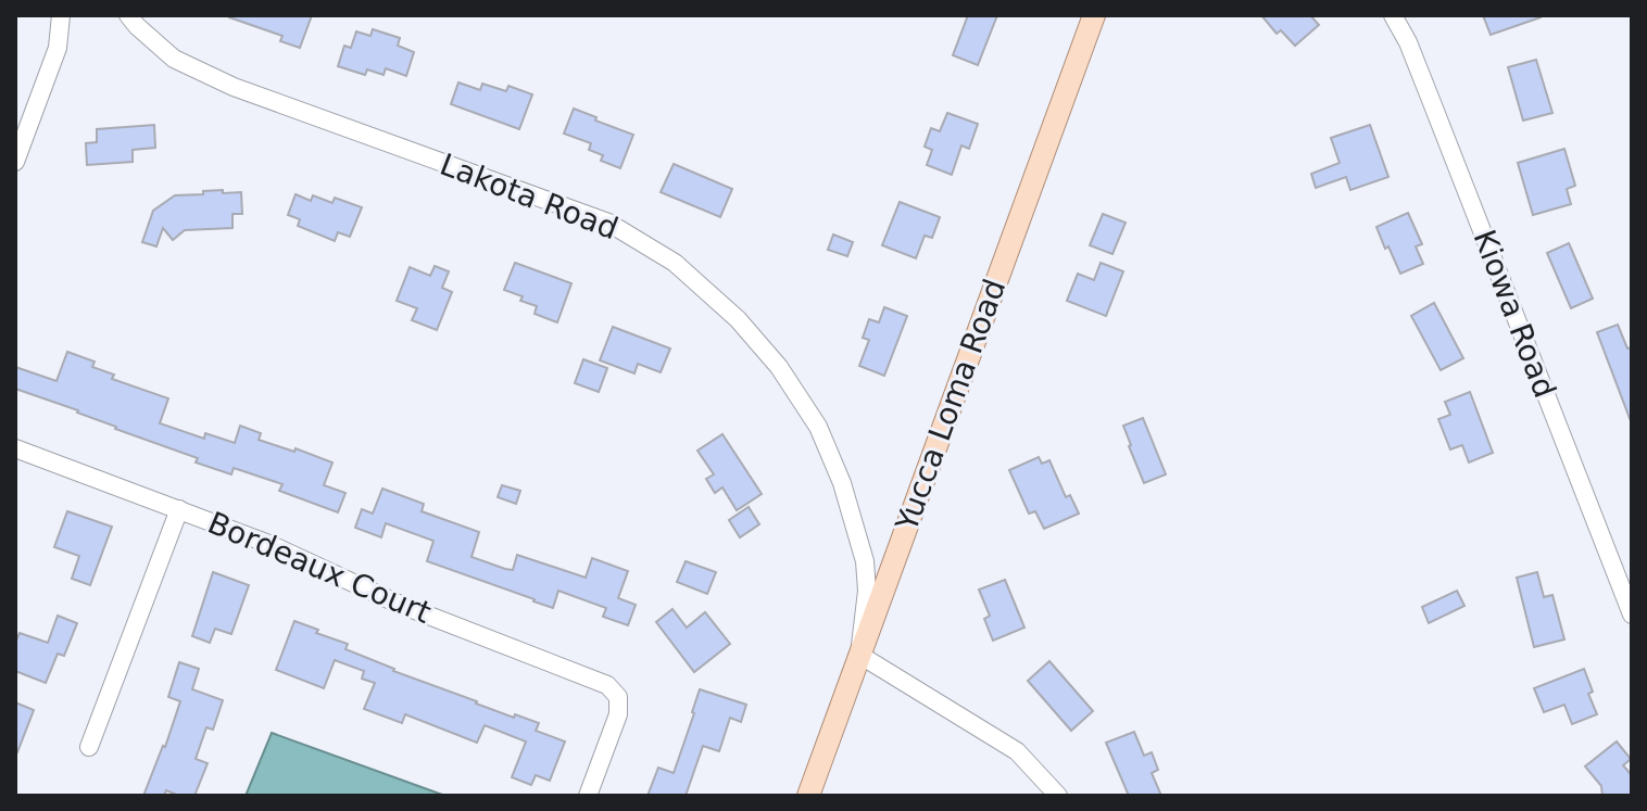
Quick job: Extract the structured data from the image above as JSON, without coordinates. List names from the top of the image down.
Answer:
{
  "streets": {
    "main road": ["Yucca Loma Road"],
    "street": ["Lakota Road", "Kiowa Road", "Bordeaux Court"]
  },
  "crossings": [
    ["Lakota Road", "Yucca Loma Road"]
  ]
}
